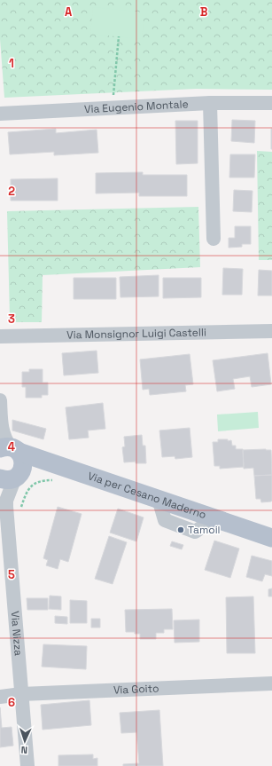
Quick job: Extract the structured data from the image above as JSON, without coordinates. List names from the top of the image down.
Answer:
{
  "streets": {
    "main road": ["Via per Cesano Maderno"],
    "street": [
      "Via Eugenio Montale",
      "Via Monsignor Luigi Castelli",
      "Via Nizza",
      "Via Goito"
    ]
  },
  "crossings": [
    ["Via per Cesano Maderno", "Via Nizza"],
    ["Via Nizza", "Via Goito"]
  ],
  "places": ["Tamoil"],
  "north": "bottom",
  "grid": {
    "columns": ["A", "B"],
    "rows": [
      "1",
      "2",
      "3",
      "4",
      "5",
      "6"
    ]
  }
}
